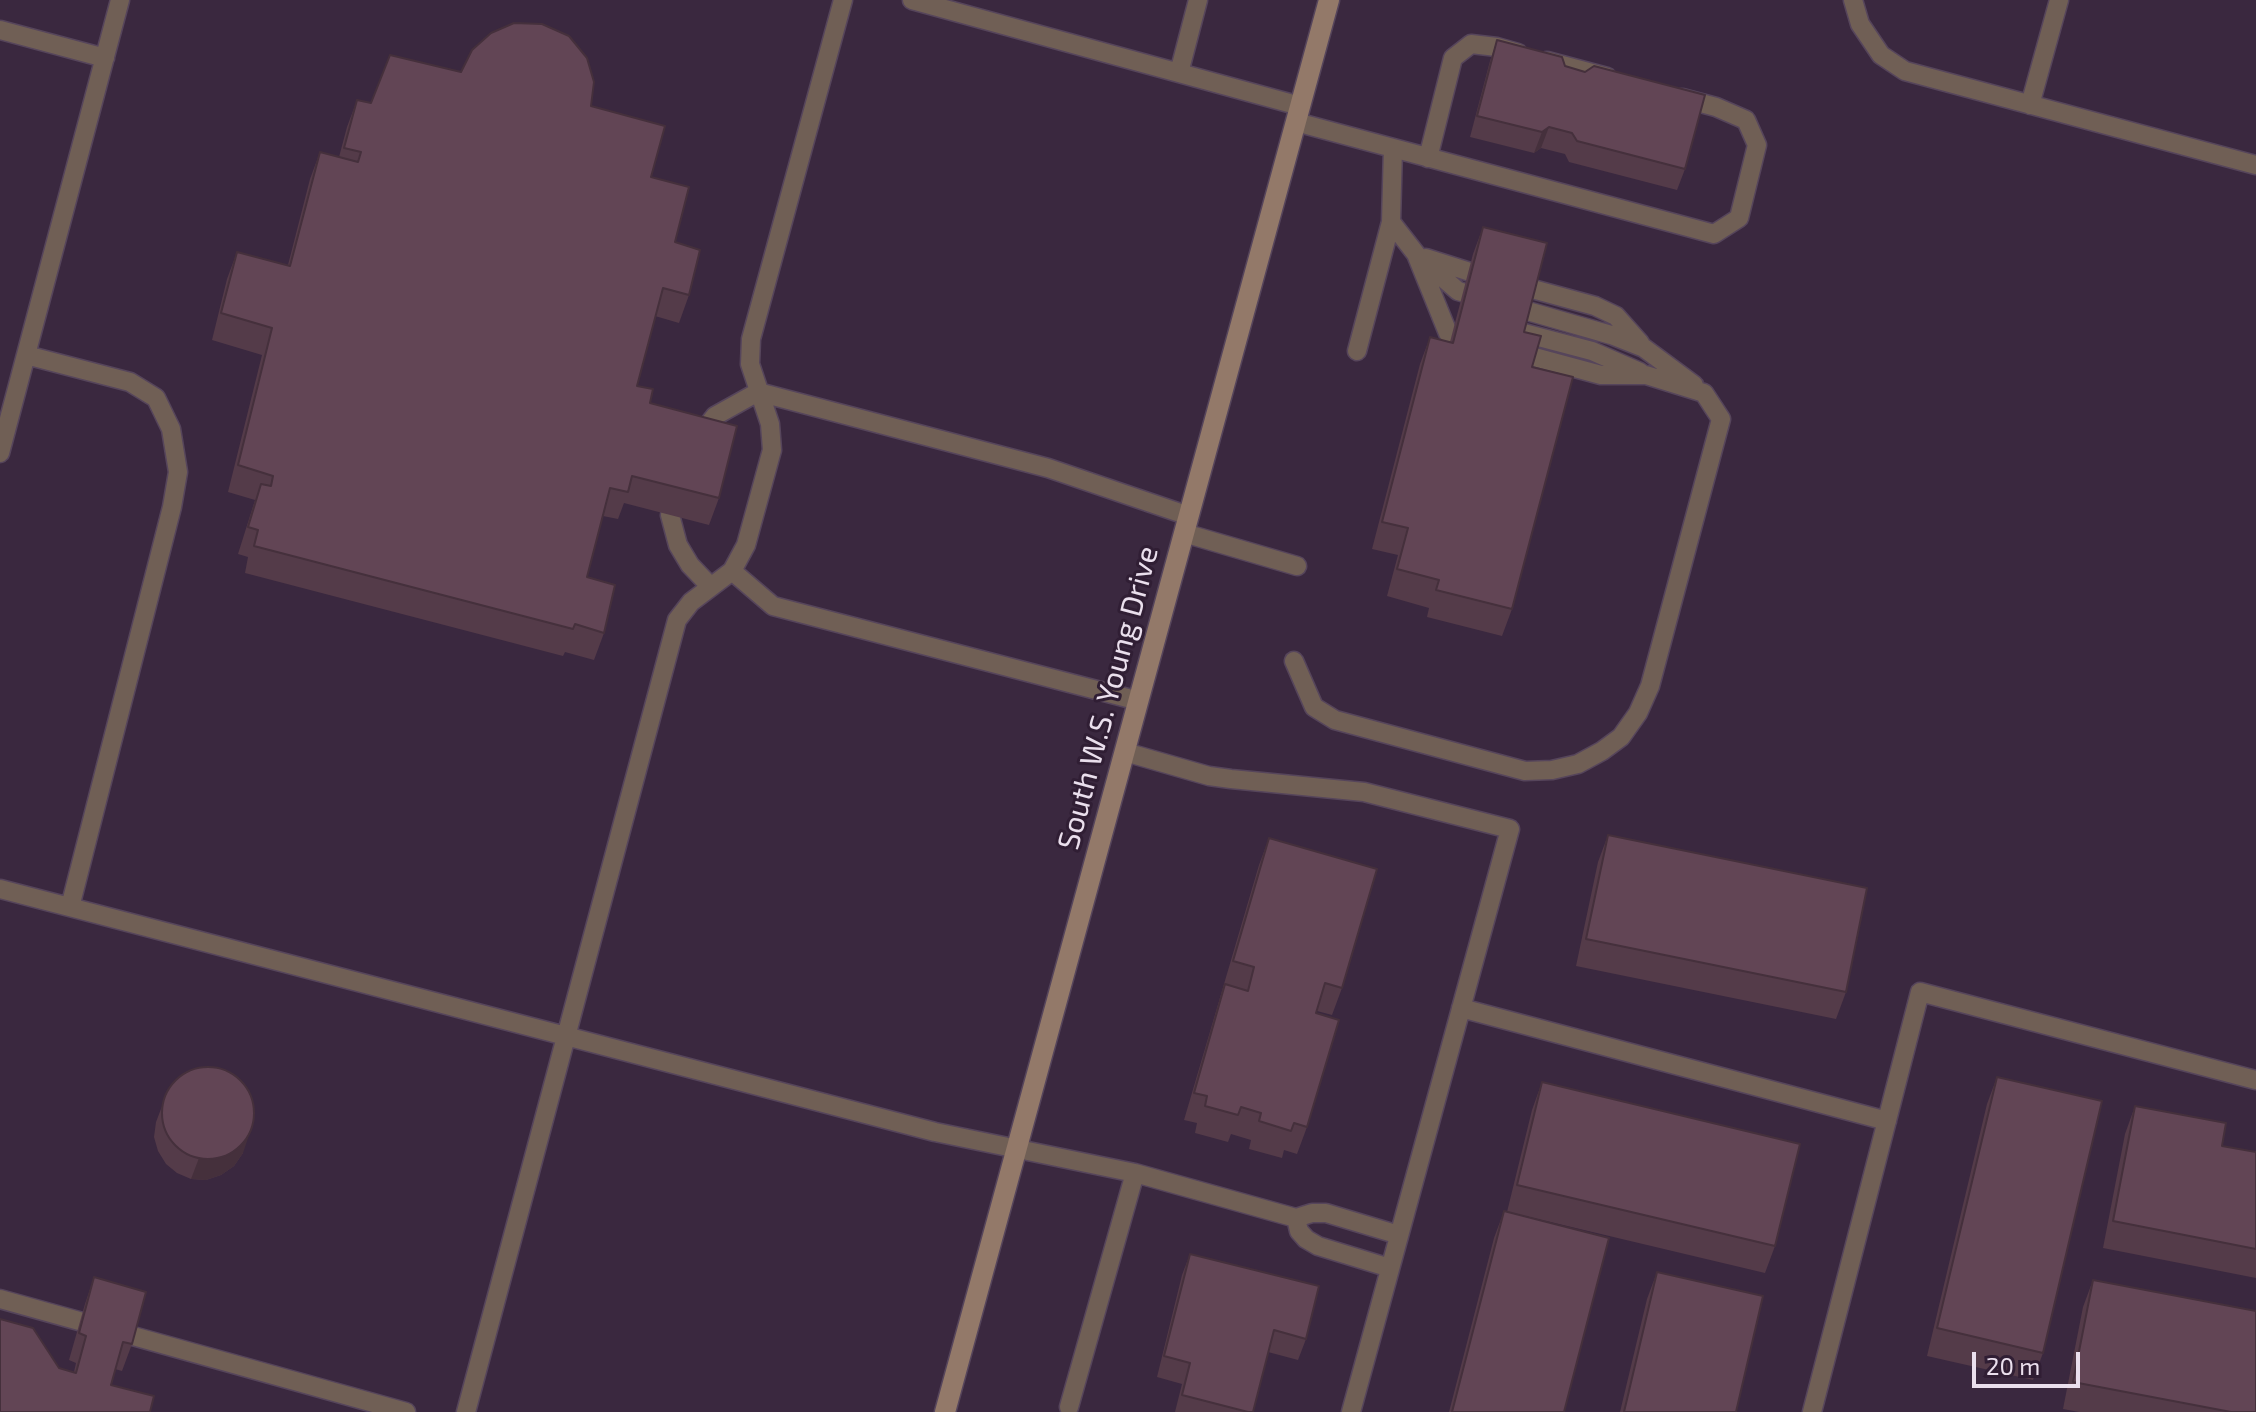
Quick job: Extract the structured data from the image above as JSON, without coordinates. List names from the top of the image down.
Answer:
{
  "streets": {
    "main road": ["South W.S. Young Drive"]
  },
  "scale_bar": "20 m"
}
